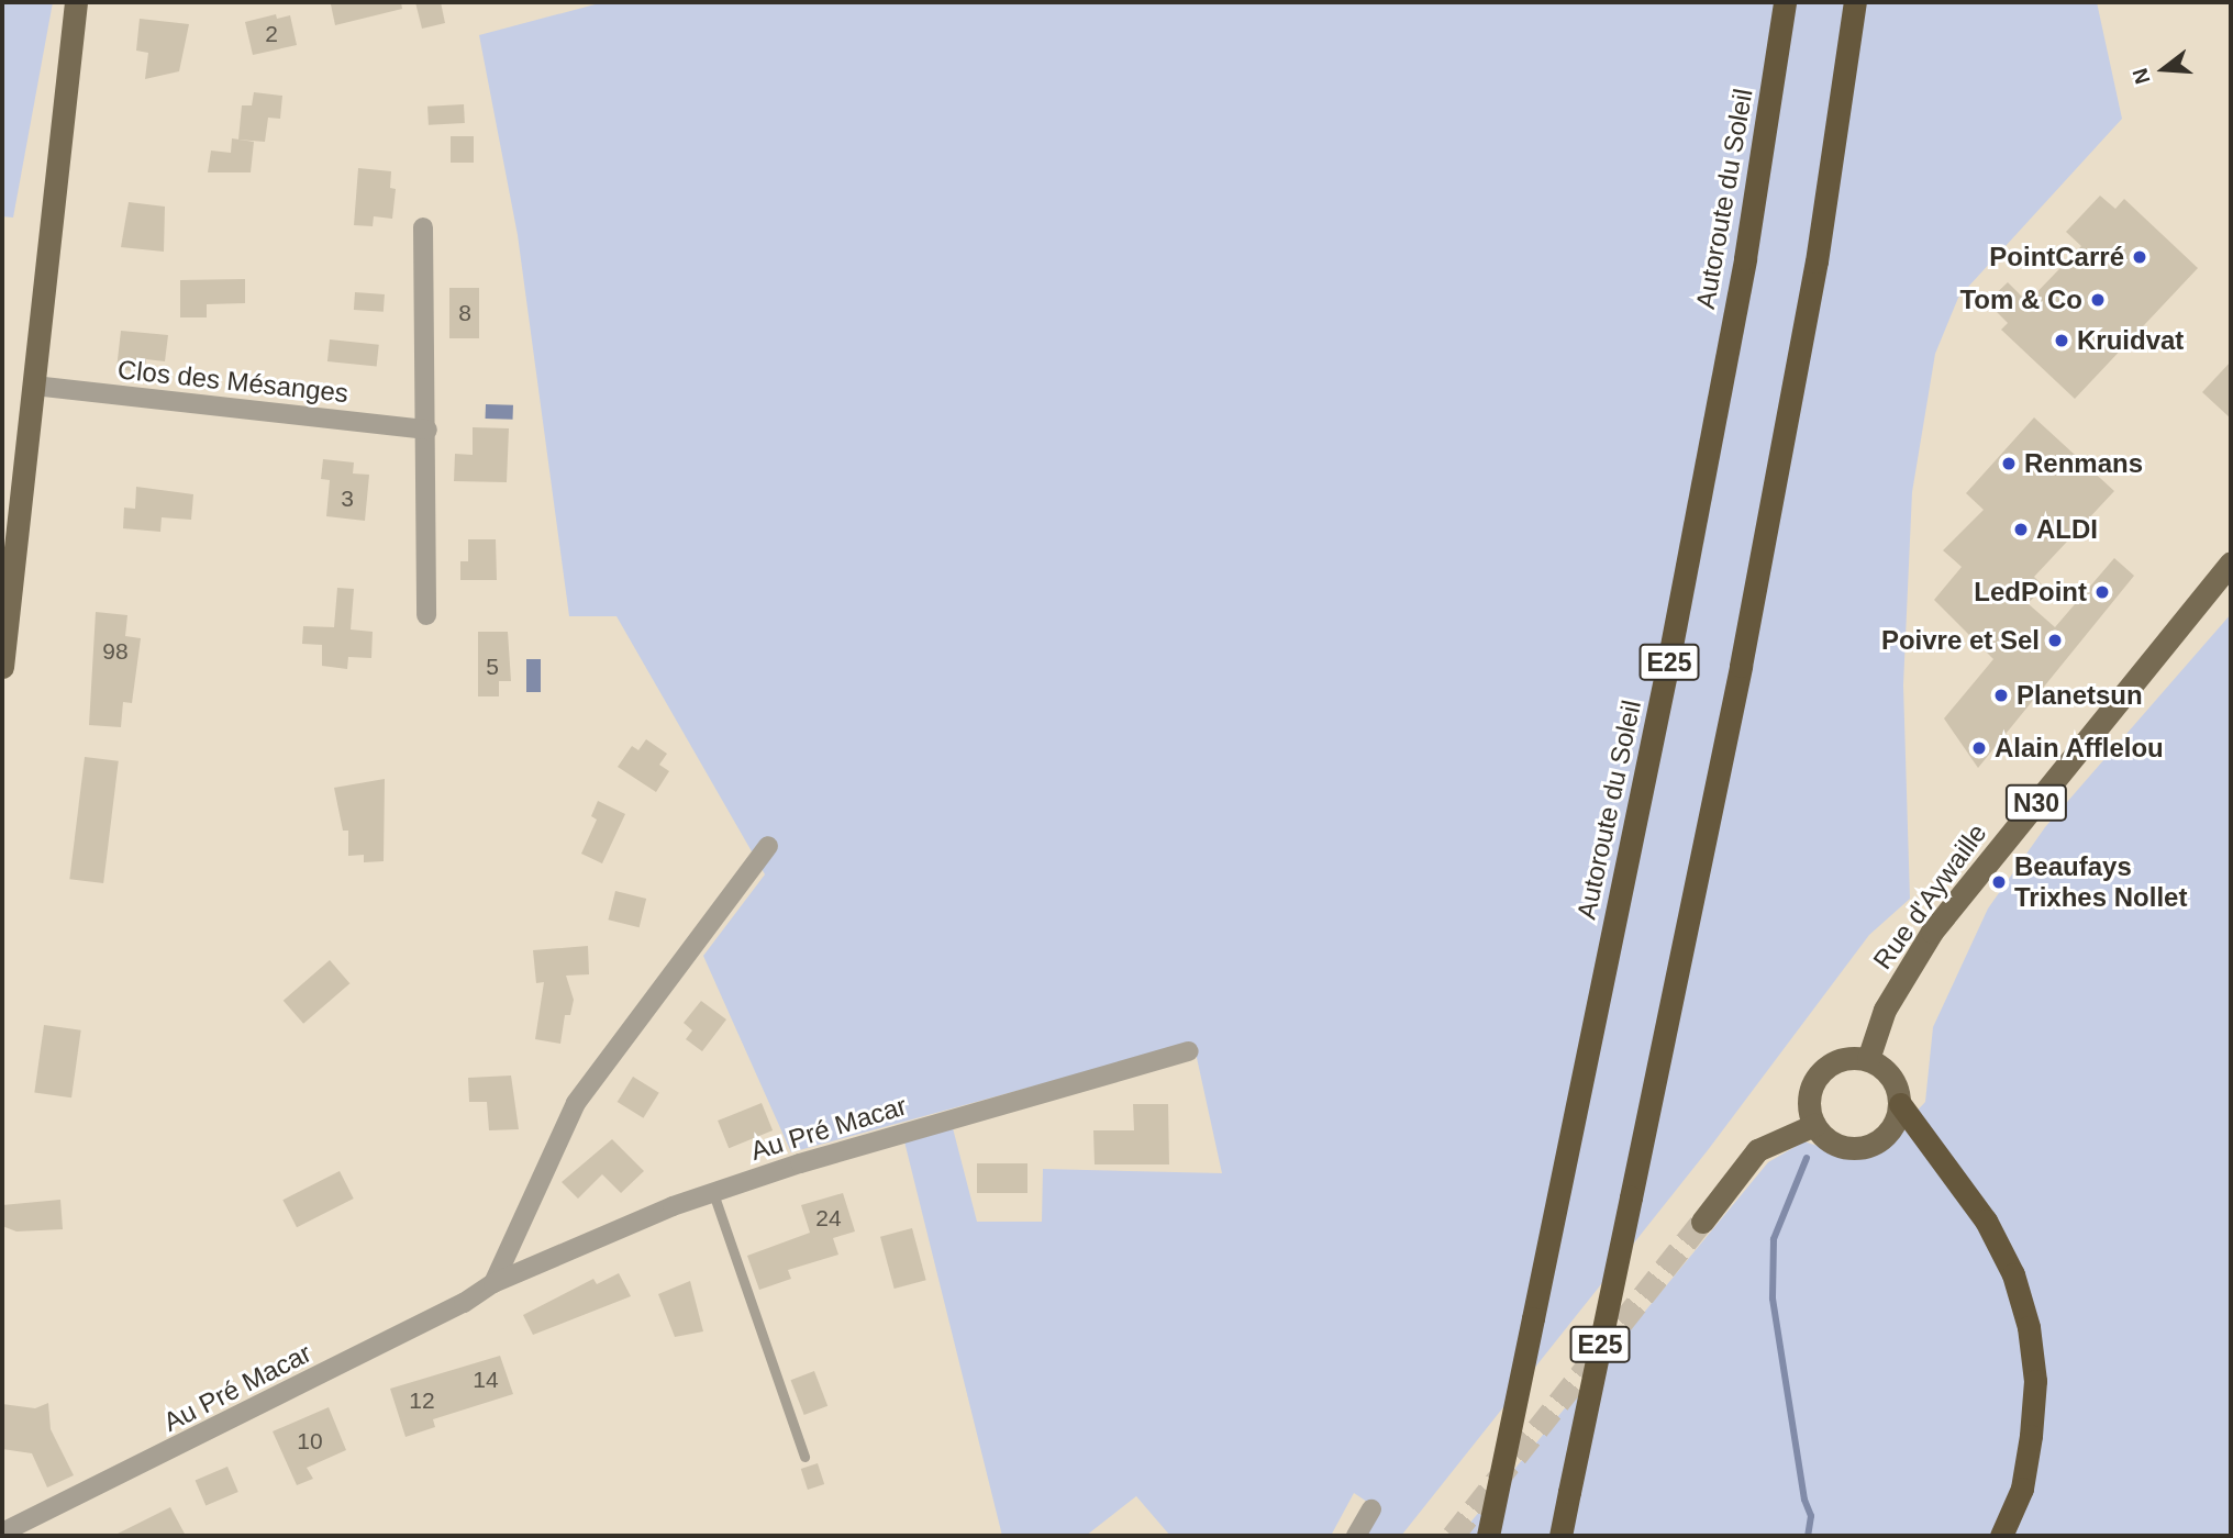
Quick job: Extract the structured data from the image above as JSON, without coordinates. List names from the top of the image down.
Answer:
{
  "streets": {
    "highway": ["Autoroute du Soleil", "E25"],
    "main road": ["N30", "Rue d'Aywaille"],
    "street": ["Clos des Mésanges", "Au Pré Macar"]
  },
  "places": [
    "PointCarré",
    "Tom & Co",
    "Kruidvat",
    "Renmans",
    "ALDI",
    "LedPoint",
    "Poivre et Sel",
    "Planetsun",
    "Alain Afflelou",
    "Beaufays Trixhes Nollet"
  ],
  "house_numbers": [
    "2",
    "8",
    "3",
    "98",
    "5",
    "24",
    "14",
    "12",
    "10"
  ],
  "north": "left"
}
